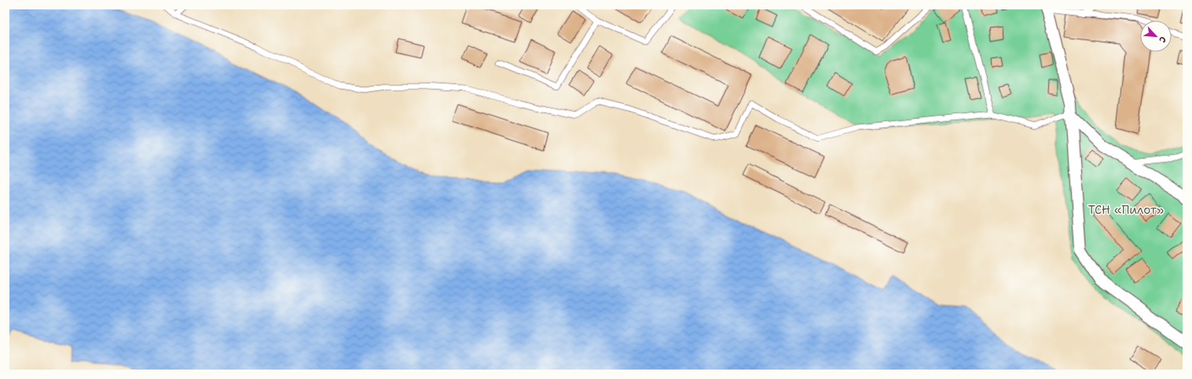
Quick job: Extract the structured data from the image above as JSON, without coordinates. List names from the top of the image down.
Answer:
{
  "parks": ["ТСН «Пилот»"],
  "north": "bottom right"
}
